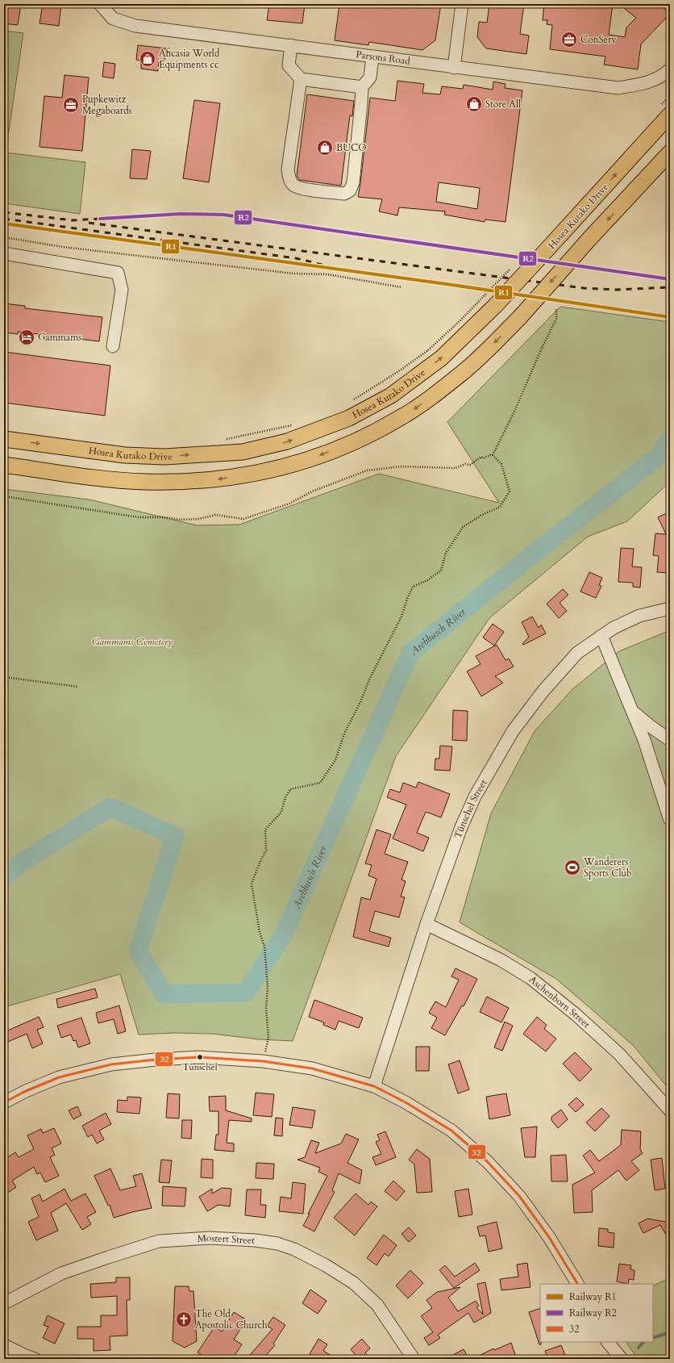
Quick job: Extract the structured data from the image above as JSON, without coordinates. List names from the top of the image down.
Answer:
{
  "streets": {
    "main road": ["Hosea Kutako Drive"],
    "street": [
      "Parsons Road",
      "Tünschel Street",
      "Aschenborn Street",
      "Mostert Street"
    ]
  },
  "crossings": [
    ["Tünschel Street", "Aschenborn Street"]
  ],
  "water": ["Arebbusch River"],
  "parks": ["Gammams Cemetery"],
  "places": {
    "office": ["ConServ", "Pupkewitz Megaboards"],
    "shop": ["Aficasia World Equipments cc", "Store All", "BUCO"],
    "hotel": ["Gammams"],
    "sports": ["Wanderers Sports Club"],
    "other": ["Tunschel"],
    "church": ["The Old Apostolic Church"]
  },
  "lines": ["rail line R2", "rail line R1", "transit line 32"],
  "legend": ["Railway R1", "Railway R2", "32"]
}
